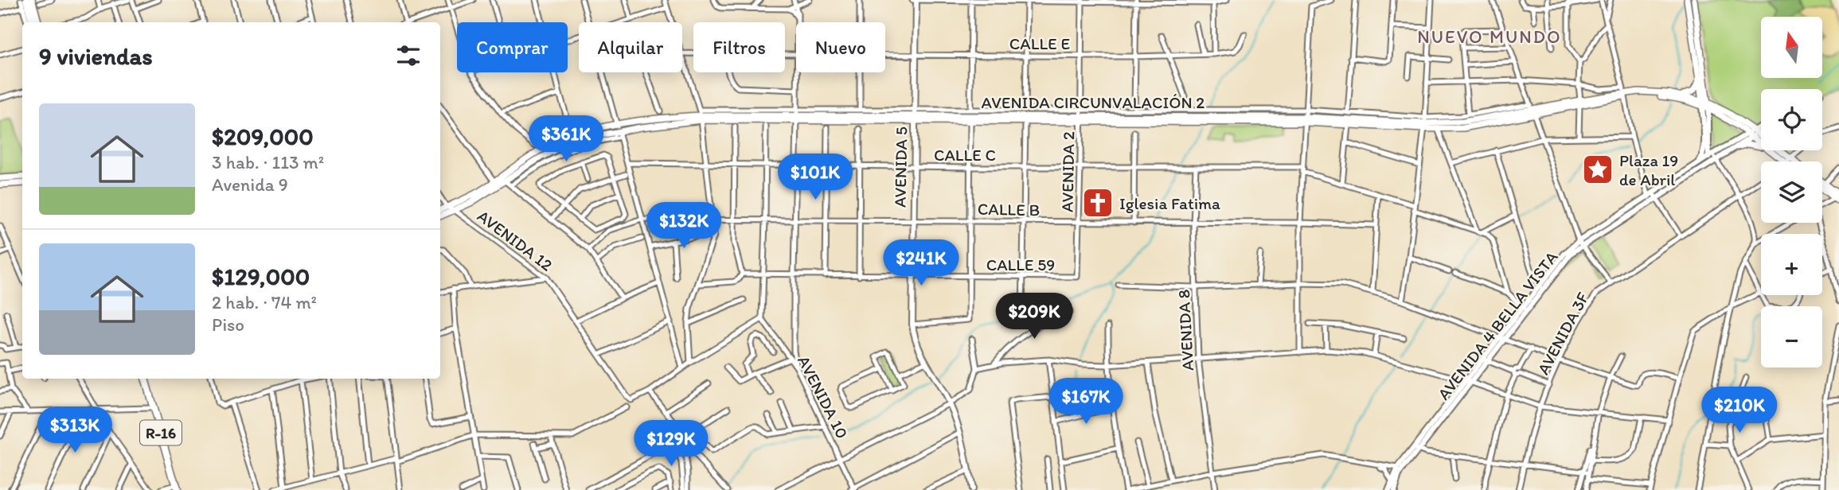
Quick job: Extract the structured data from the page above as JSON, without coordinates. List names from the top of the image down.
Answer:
{
  "streets": {
    "main road": ["AVENIDA CIRCUNVALACIÓN 2", "R-16"],
    "street": [
      "CALLE E",
      "CALLE C",
      "AVENIDA 5",
      "AVENIDA 2",
      "CALLE B",
      "AVENIDA 12",
      "CALLE 59",
      "AVENIDA 4 BELLA VISTA",
      "AVENIDA 8",
      "AVENIDA 3F",
      "AVENIDA 10"
    ]
  },
  "crossings": [
    ["CALLE E", "AVENIDA 5"],
    ["CALLE E", "AVENIDA 2"],
    ["AVENIDA CIRCUNVALACIÓN 2", "AVENIDA 5"],
    ["AVENIDA CIRCUNVALACIÓN 2", "AVENIDA 2"],
    ["AVENIDA CIRCUNVALACIÓN 2", "AVENIDA 12"],
    ["AVENIDA CIRCUNVALACIÓN 2", "AVENIDA 4 BELLA VISTA"],
    ["CALLE C", "AVENIDA 5"],
    ["CALLE C", "AVENIDA 2"],
    ["CALLE C", "AVENIDA 8"],
    ["AVENIDA 5", "CALLE B"],
    ["AVENIDA 5", "CALLE 59"],
    ["AVENIDA 2", "CALLE B"],
    ["AVENIDA 2", "CALLE 59"],
    ["CALLE B", "AVENIDA 8"]
  ],
  "districts": ["NUEVO MUNDO"],
  "places": {
    "place": ["Plaza 19 de Abril"],
    "church": ["Iglesia Fatima"]
  },
  "north": "top",
  "page": {
    "map_buttons": ["+", "−"],
    "chip": [
      "Comprar",
      "Alquilar",
      "Filtros",
      "Nuevo"
    ],
    "heading": "9 viviendas",
    "list": [
      {
        "name": "$209,000",
        "note": "3 hab. · 113 m² · Avenida 9"
      },
      {
        "name": "$129,000",
        "note": "2 hab. · 74 m² · Piso"
      }
    ],
    "price": [
      "$361K",
      "$101K",
      "$132K",
      "$241K",
      "$209K",
      "$167K",
      "$210K",
      "$313K",
      "$129K"
    ]
  }
}
